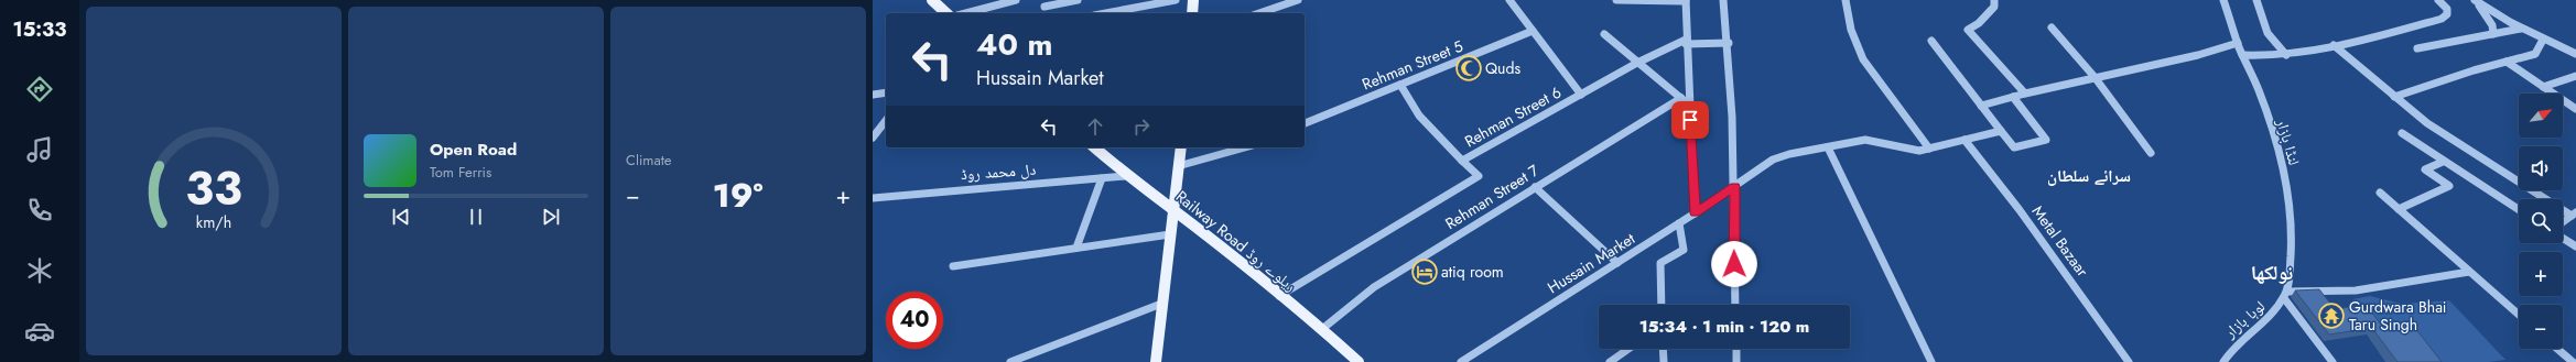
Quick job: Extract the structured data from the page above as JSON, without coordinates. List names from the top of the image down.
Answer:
{
  "streets": {
    "main road": ["Railway Road ریلوے روڈ"],
    "street": [
      "Rehman Street 5",
      "Rehman Street 6",
      "لنڈا بازار",
      "دل محمد روڈ",
      "Rehman Street 7",
      "Metal Bazaar",
      "Hussain Market",
      "لوہا بازار"
    ]
  },
  "crossings": [
    ["Rehman Street 6", "Railway Road ریلوے روڈ"],
    ["لنڈا بازار", "لوہا بازار"],
    ["دل محمد روڈ", "Railway Road ریلوے روڈ"],
    ["Rehman Street 7", "Railway Road ریلوے روڈ"],
    ["Metal Bazaar", "Hussain Market"]
  ],
  "districts": ["سرائے سلطان", "نولکھا"],
  "places": {
    "mosque": ["Quds"],
    "hotel": ["atiq room"],
    "temple": ["Gurdwara Bhai Taru Singh"]
  },
  "north": "top right",
  "page": {
    "tabs": "15:33",
    "tile": "Climate",
    "turn": ["40 m", "Hussain Market"],
    "map_buttons": ["+", "−"],
    "song": ["Open Road", "Tom Ferris"],
    "heat": ["−", "19°", "+"],
    "limit": "40",
    "trip": "15:34 · 1 min · 120 m",
    "gauge": ["33", "km/h"]
  }
}
